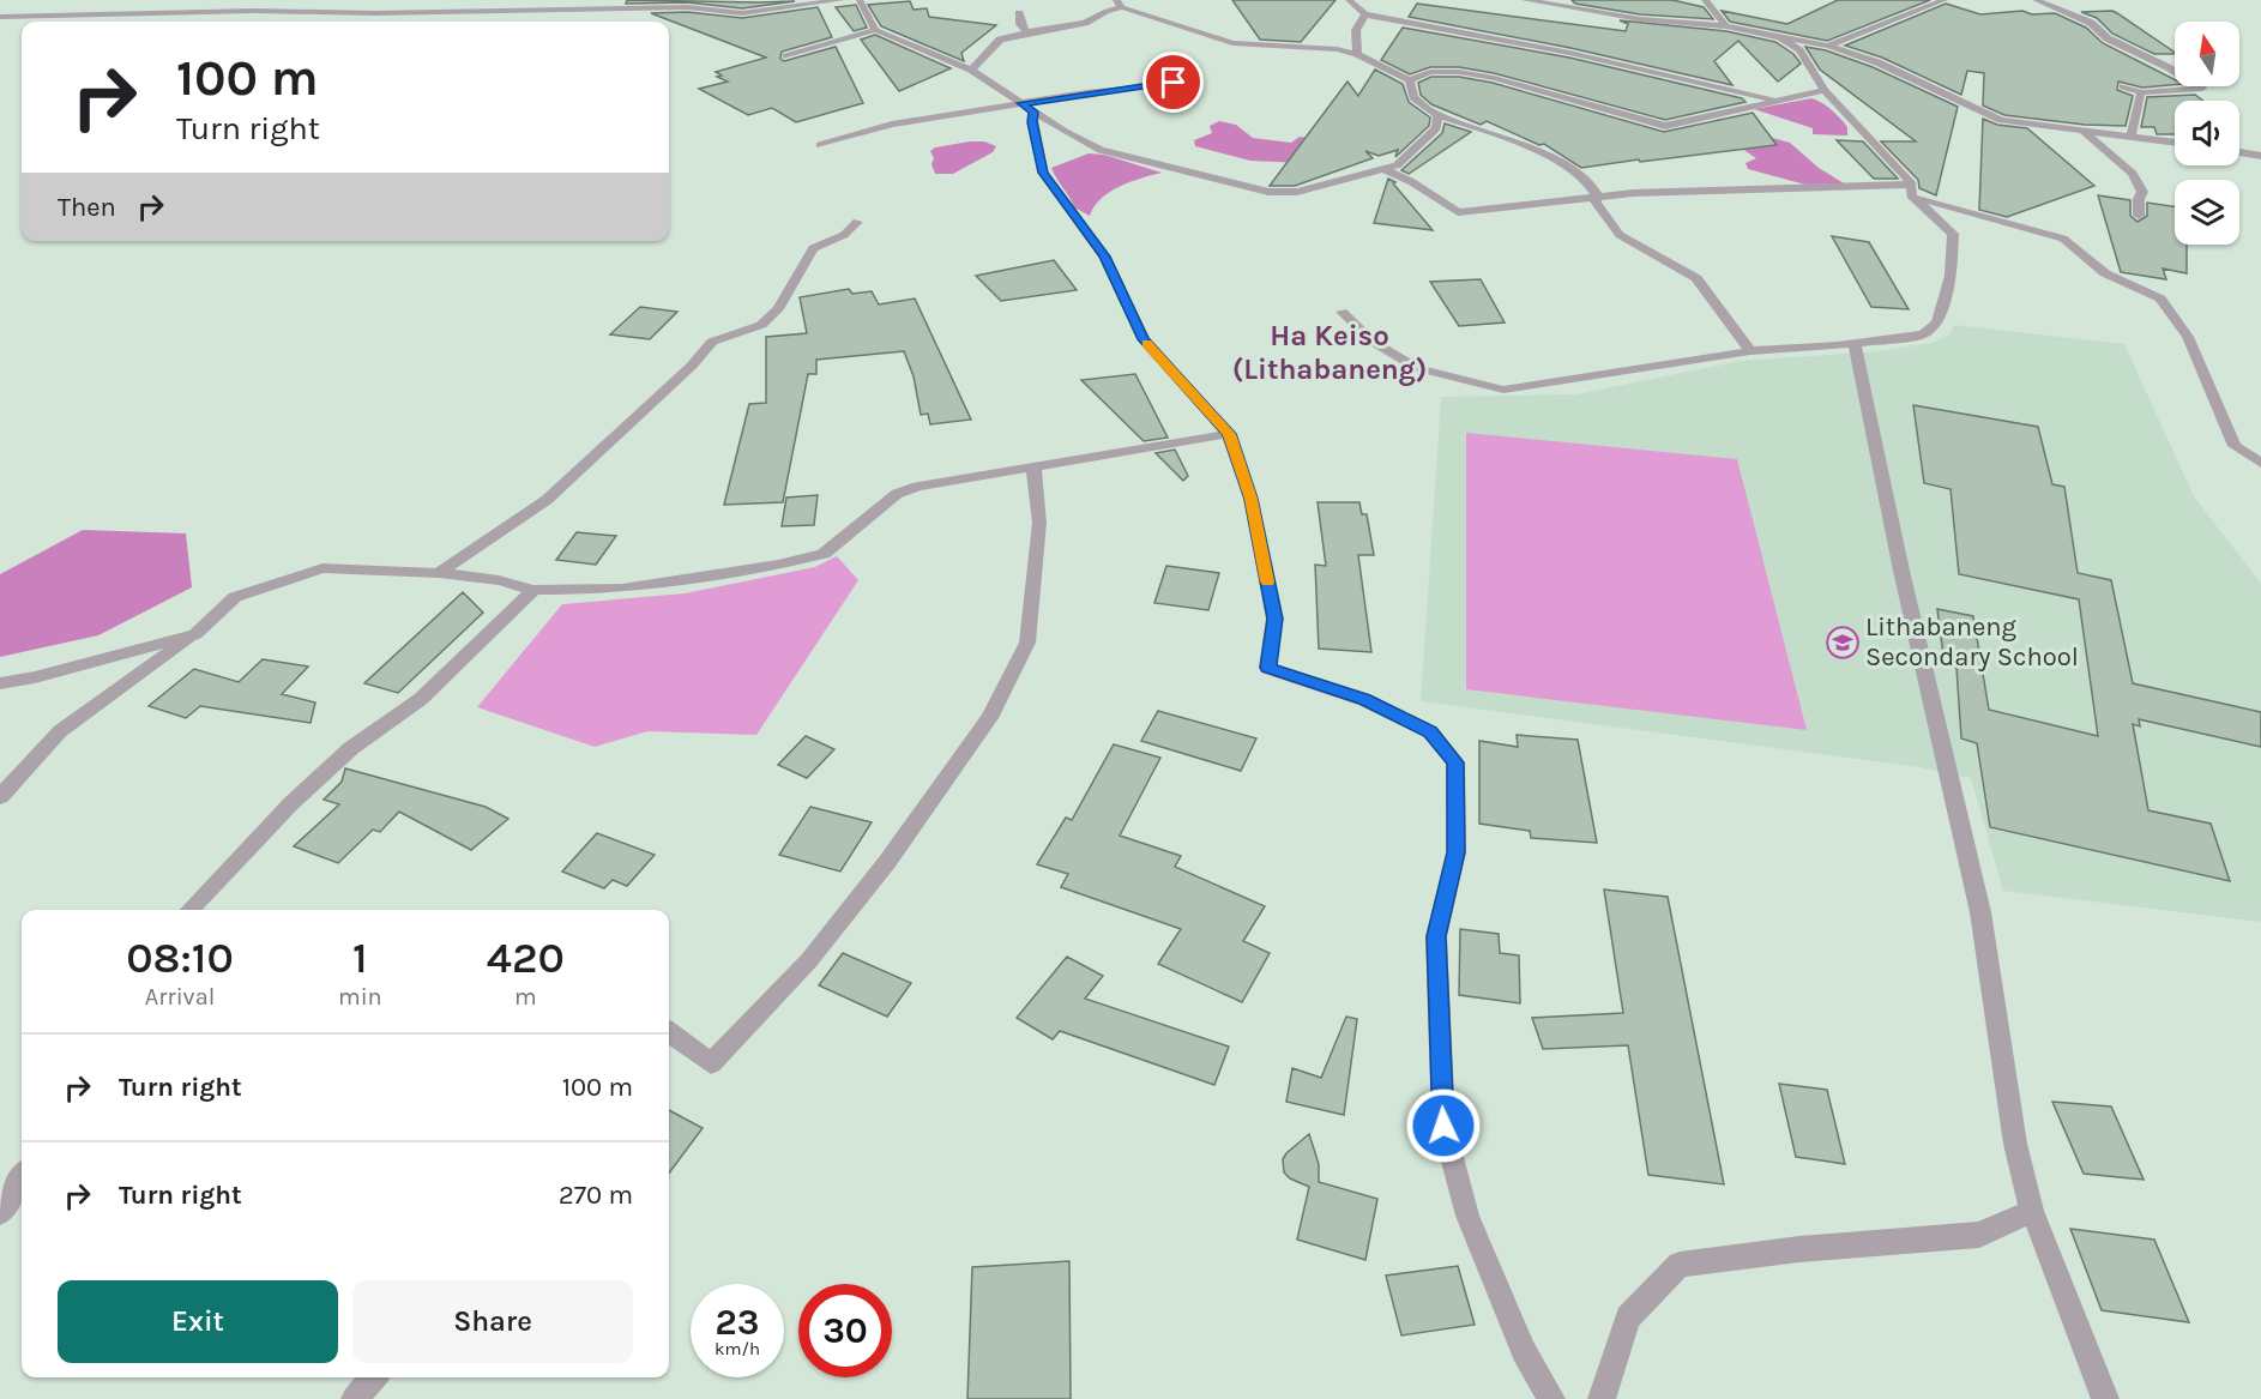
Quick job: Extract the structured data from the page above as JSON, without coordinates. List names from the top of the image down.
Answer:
{
  "districts": ["Ha Keiso (Lithabaneng)"],
  "places": {
    "school or university": ["Lithabaneng Secondary School"]
  },
  "north": "top",
  "page": {
    "turn": ["100 m", "Turn right"],
    "then": "Then",
    "eta": [
      "08:10",
      "Arrival",
      "1",
      "min",
      "420",
      "m"
    ],
    "list": [
      {
        "name": "Turn right",
        "value": "100 m"
      },
      {
        "name": "Turn right",
        "value": "270 m"
      }
    ],
    "buttons": ["Exit", "Share"],
    "speed": "23 km/h",
    "limit": "30"
  }
}
